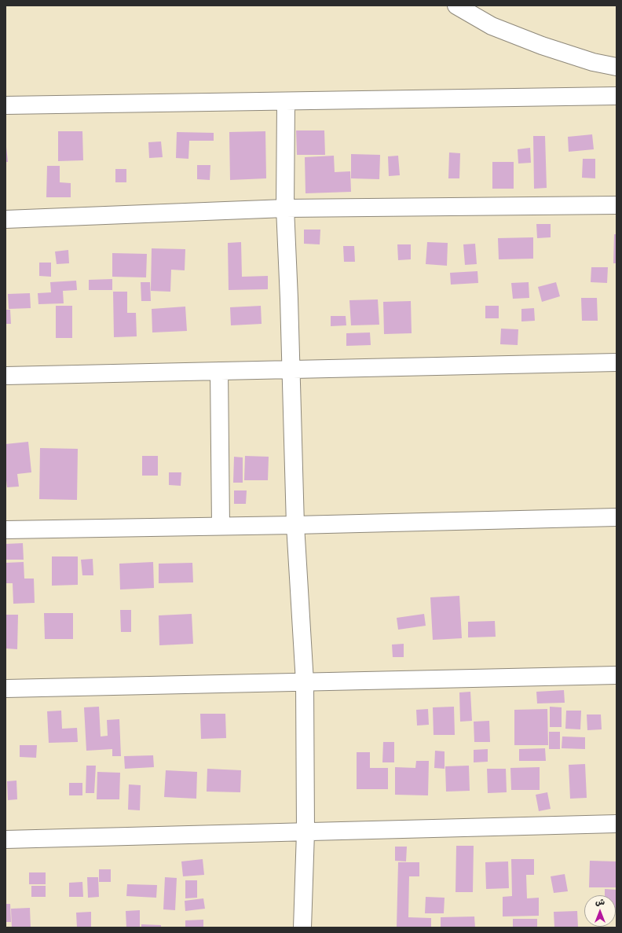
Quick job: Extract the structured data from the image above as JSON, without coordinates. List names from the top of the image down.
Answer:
{
  "north": "top"
}
